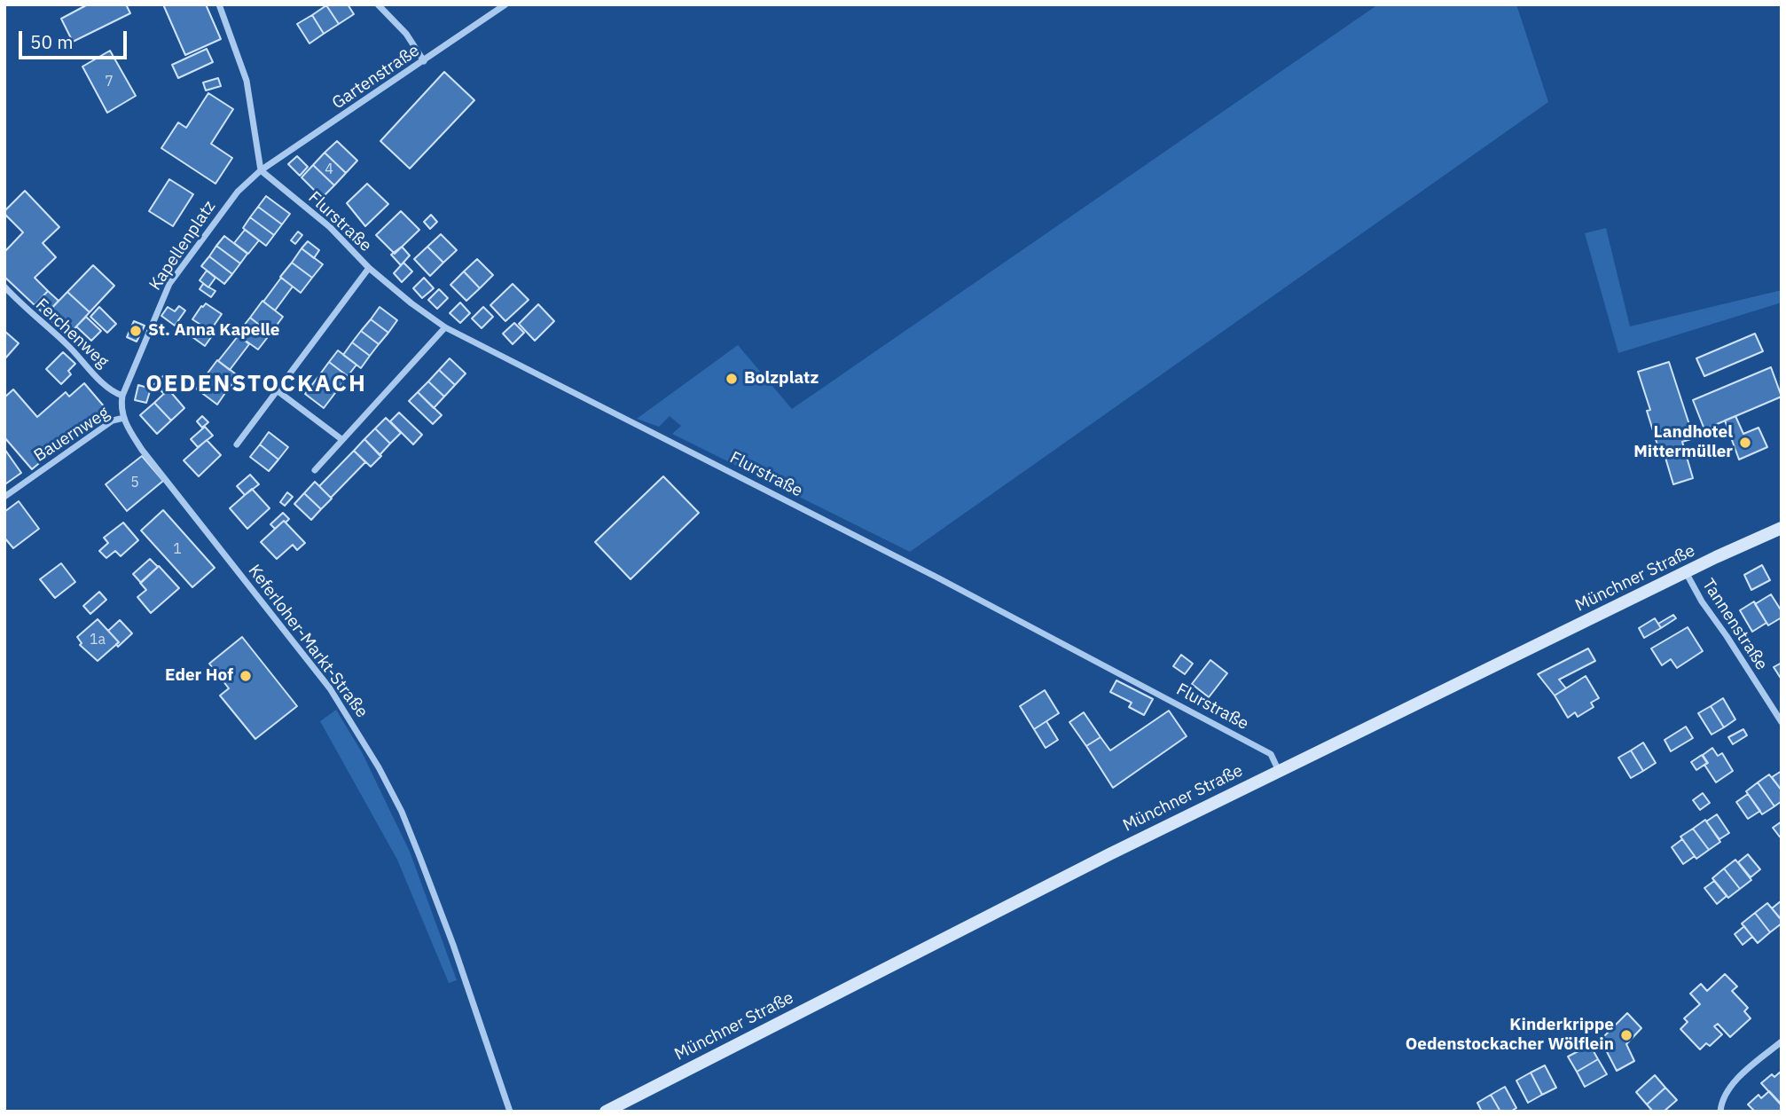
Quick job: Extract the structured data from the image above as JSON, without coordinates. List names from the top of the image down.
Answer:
{
  "streets": {
    "main road": ["Münchner Straße"],
    "street": [
      "Gartenstraße",
      "Flurstraße",
      "Kapellenplatz",
      "Ferchenweg",
      "Bauernweg",
      "Tannenstraße",
      "Keferloher-Markt-Straße"
    ]
  },
  "crossings": [
    ["Gartenstraße", "Flurstraße"],
    ["Gartenstraße", "Kapellenplatz"],
    ["Flurstraße", "Kapellenplatz"],
    ["Flurstraße", "Münchner Straße"],
    ["Kapellenplatz", "Ferchenweg"],
    ["Kapellenplatz", "Bauernweg"],
    ["Kapellenplatz", "Keferloher-Markt-Straße"],
    ["Bauernweg", "Keferloher-Markt-Straße"],
    ["Münchner Straße", "Tannenstraße"]
  ],
  "districts": ["OEDENSTOCKACH"],
  "places": [
    "St. Anna Kapelle",
    "Bolzplatz",
    "Landhotel Mittermüller",
    "Eder Hof",
    "Kinderkrippe Oedenstockacher Wölflein"
  ],
  "house_numbers": [
    "7",
    "4",
    "5",
    "1",
    "1a"
  ],
  "scale_bar": "50 m"
}
